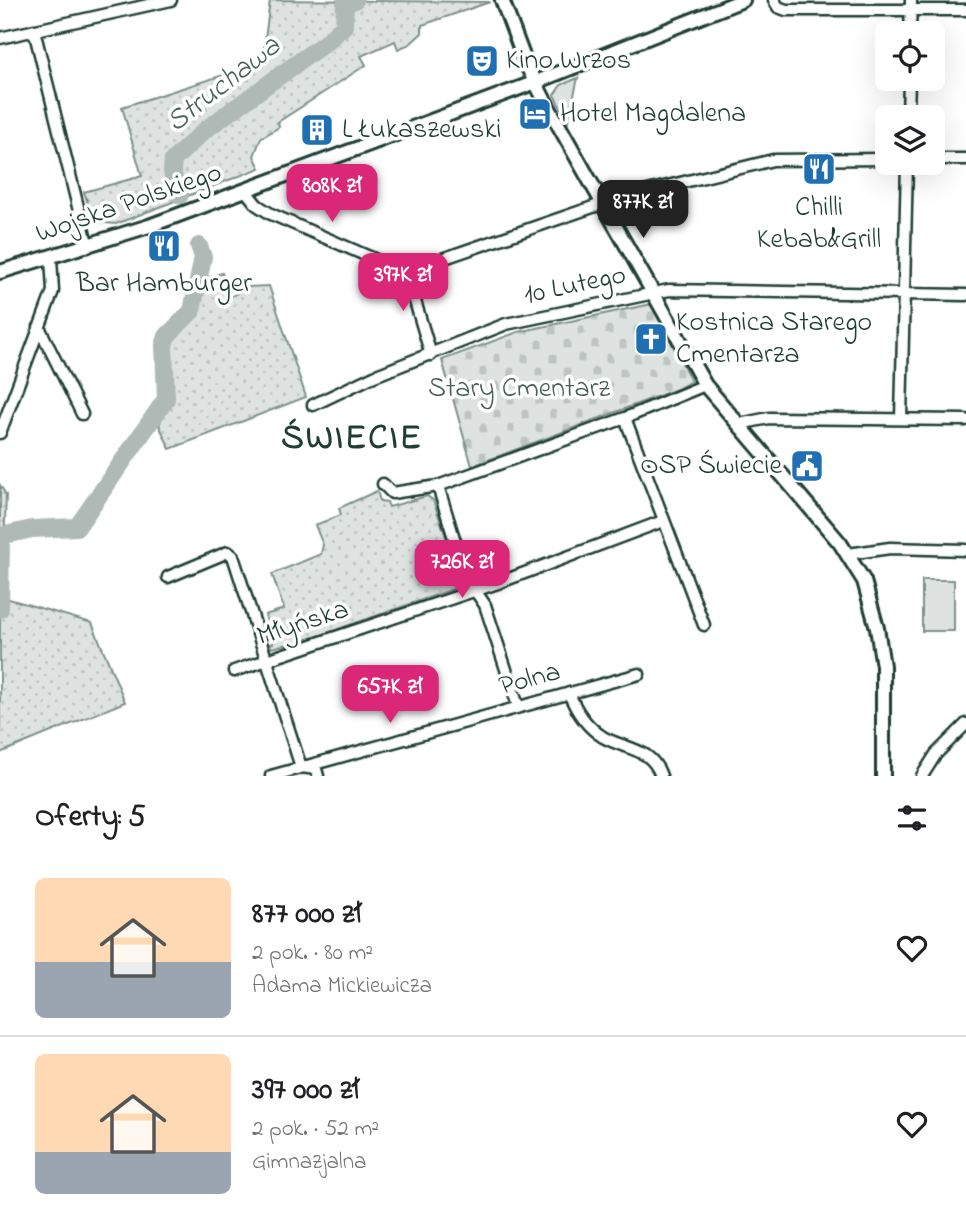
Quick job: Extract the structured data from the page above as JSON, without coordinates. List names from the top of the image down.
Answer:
{
  "streets": {
    "street": [
      "Wojska Polskiego",
      "10 Lutego",
      "Młyńska",
      "Polna"
    ]
  },
  "districts": ["ŚWIECIE"],
  "water": ["Struchawa"],
  "parks": ["Stary Cmentarz"],
  "places": {
    "theatre": ["Kino Wrzos"],
    "hotel": ["Hotel Magdalena"],
    "building": ["L Łukaszewski"],
    "restaurant": ["Chilli Kebab&Grill", "Bar Hamburger"],
    "church": ["Kostnica Starego Cmentarza"],
    "public building": ["OSP Świecie"]
  },
  "page": {
    "price": [
      "808K zł",
      "877K zł",
      "397K zł",
      "726K zł",
      "657K zł"
    ],
    "heading": "Oferty: 5",
    "list": [
      {
        "name": "877 000 zł",
        "note": "2 pok. · 80 m² · Adama Mickiewicza"
      },
      {
        "name": "397 000 zł",
        "note": "2 pok. · 52 m² · Gimnazjalna"
      }
    ]
  }
}
